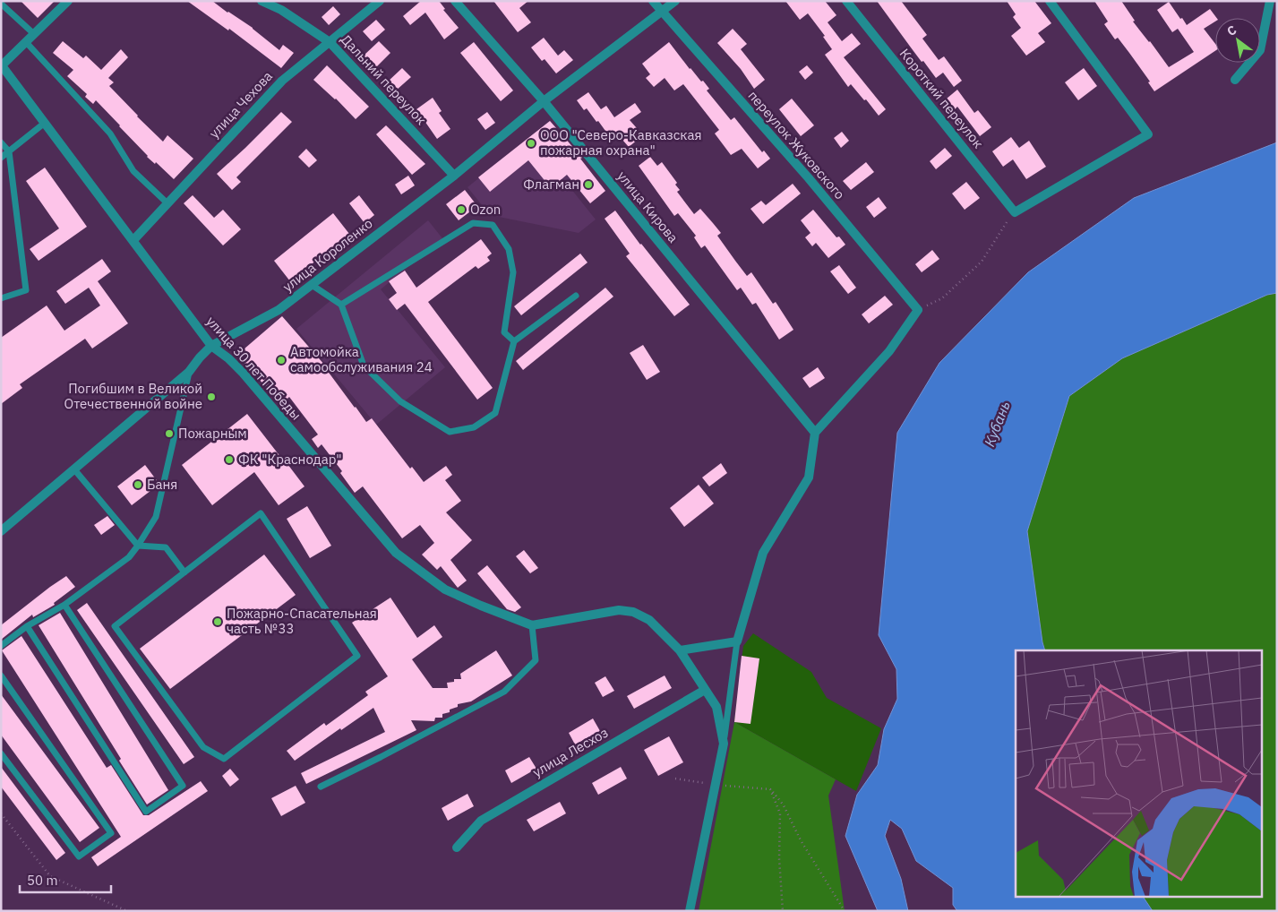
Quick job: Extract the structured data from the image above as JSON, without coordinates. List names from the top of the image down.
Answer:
{
  "streets": {
    "street": [
      "Дальний переулок",
      "Короткий переулок",
      "улица Чехова",
      "переулок Жуковского",
      "улица Кирова",
      "улица Короленко",
      "улица 30 лет Победы",
      "улица Лесхоз"
    ]
  },
  "crossings": [
    ["Дальний переулок", "улица Чехова"],
    ["Дальний переулок", "улица Короленко"],
    ["улица Чехова", "улица 30 лет Победы"],
    ["переулок Жуковского", "улица Короленко"],
    ["улица Кирова", "улица Короленко"],
    ["улица Короленко", "улица 30 лет Победы"]
  ],
  "water": ["Кубань"],
  "places": [
    "ООО \"Северо-Кавказская пожарная охрана\"",
    "Флагман",
    "Ozon",
    "Автомойка самообслуживания 24",
    "Погибшим в Великой Отечественной войне",
    "Пожарным",
    "ФК \"Краснодар\"",
    "Баня",
    "Пожарно-Спасательная часть №33"
  ],
  "scale_bar": "50 m",
  "north": "top left"
}
